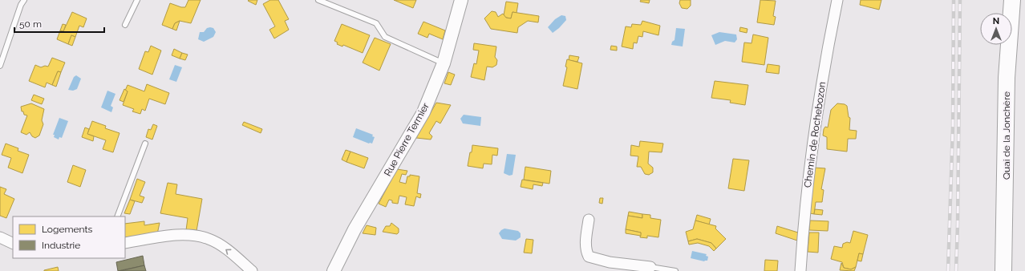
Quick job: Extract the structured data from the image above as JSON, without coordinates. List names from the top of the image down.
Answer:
{
  "streets": {
    "main road": ["Quai de la Jonchère"],
    "street": ["Chemin de Rochebozon", "Rue Pierre Termier"]
  },
  "legend": ["Logements", "Industrie"],
  "scale_bar": "50 m",
  "north": "top"
}
